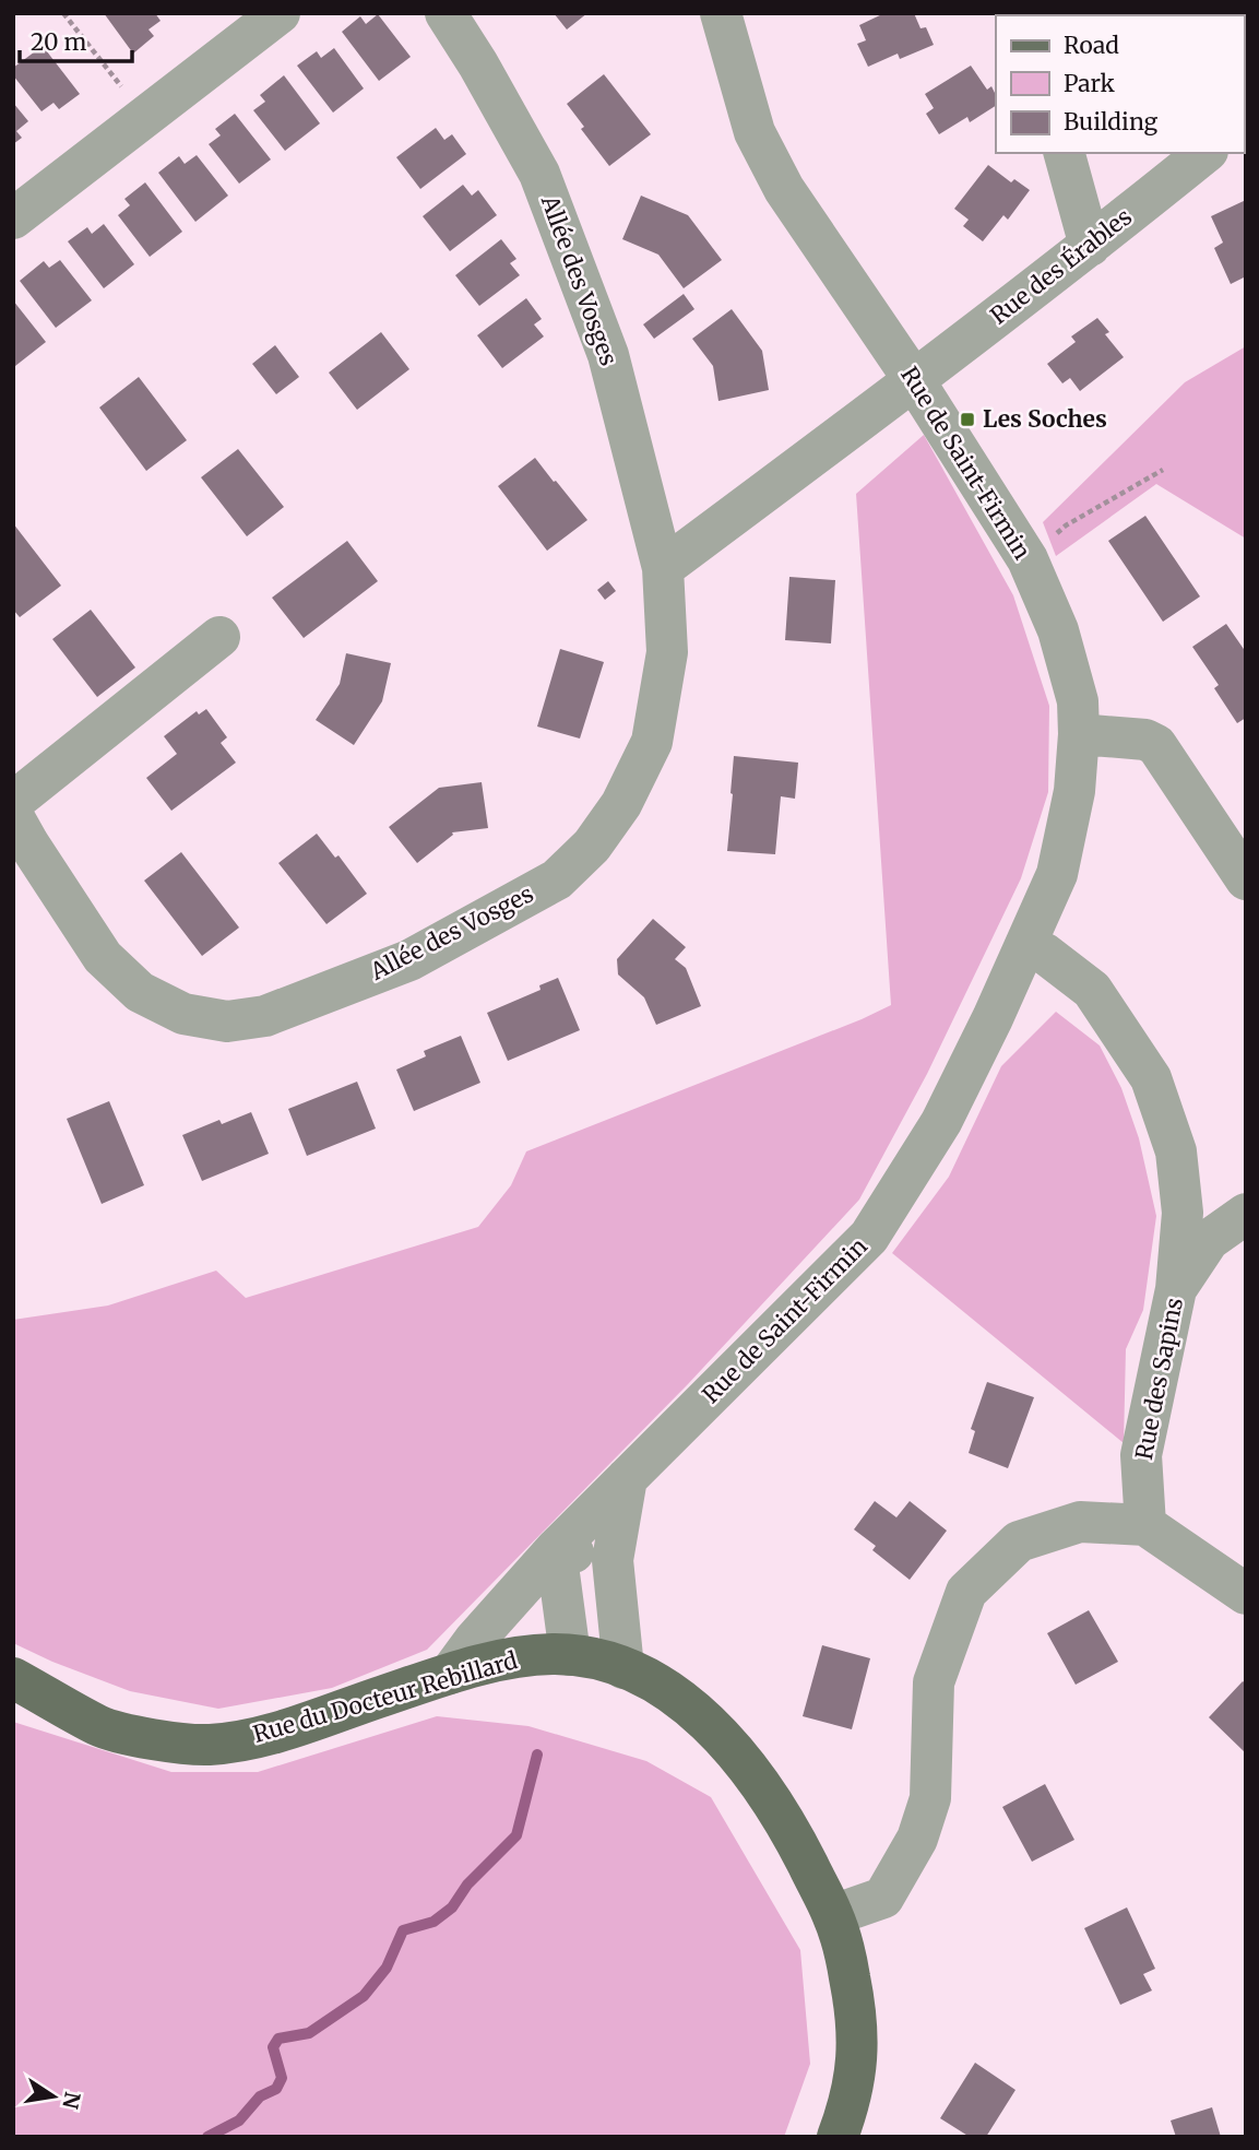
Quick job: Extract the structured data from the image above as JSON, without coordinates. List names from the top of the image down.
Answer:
{
  "streets": {
    "main road": ["Rue du Docteur Rebillard"],
    "street": [
      "Rue des Érables",
      "Allée des Vosges",
      "Rue de Saint-Firmin",
      "Rue des Sapins"
    ]
  },
  "crossings": [
    ["Rue des Érables", "Rue de Saint-Firmin"],
    ["Rue de Saint-Firmin", "Rue du Docteur Rebillard"]
  ],
  "places": {
    "transit": ["Les Soches"]
  },
  "legend": ["Road", "Park", "Building"],
  "scale_bar": "20 m",
  "north": "right"
}
